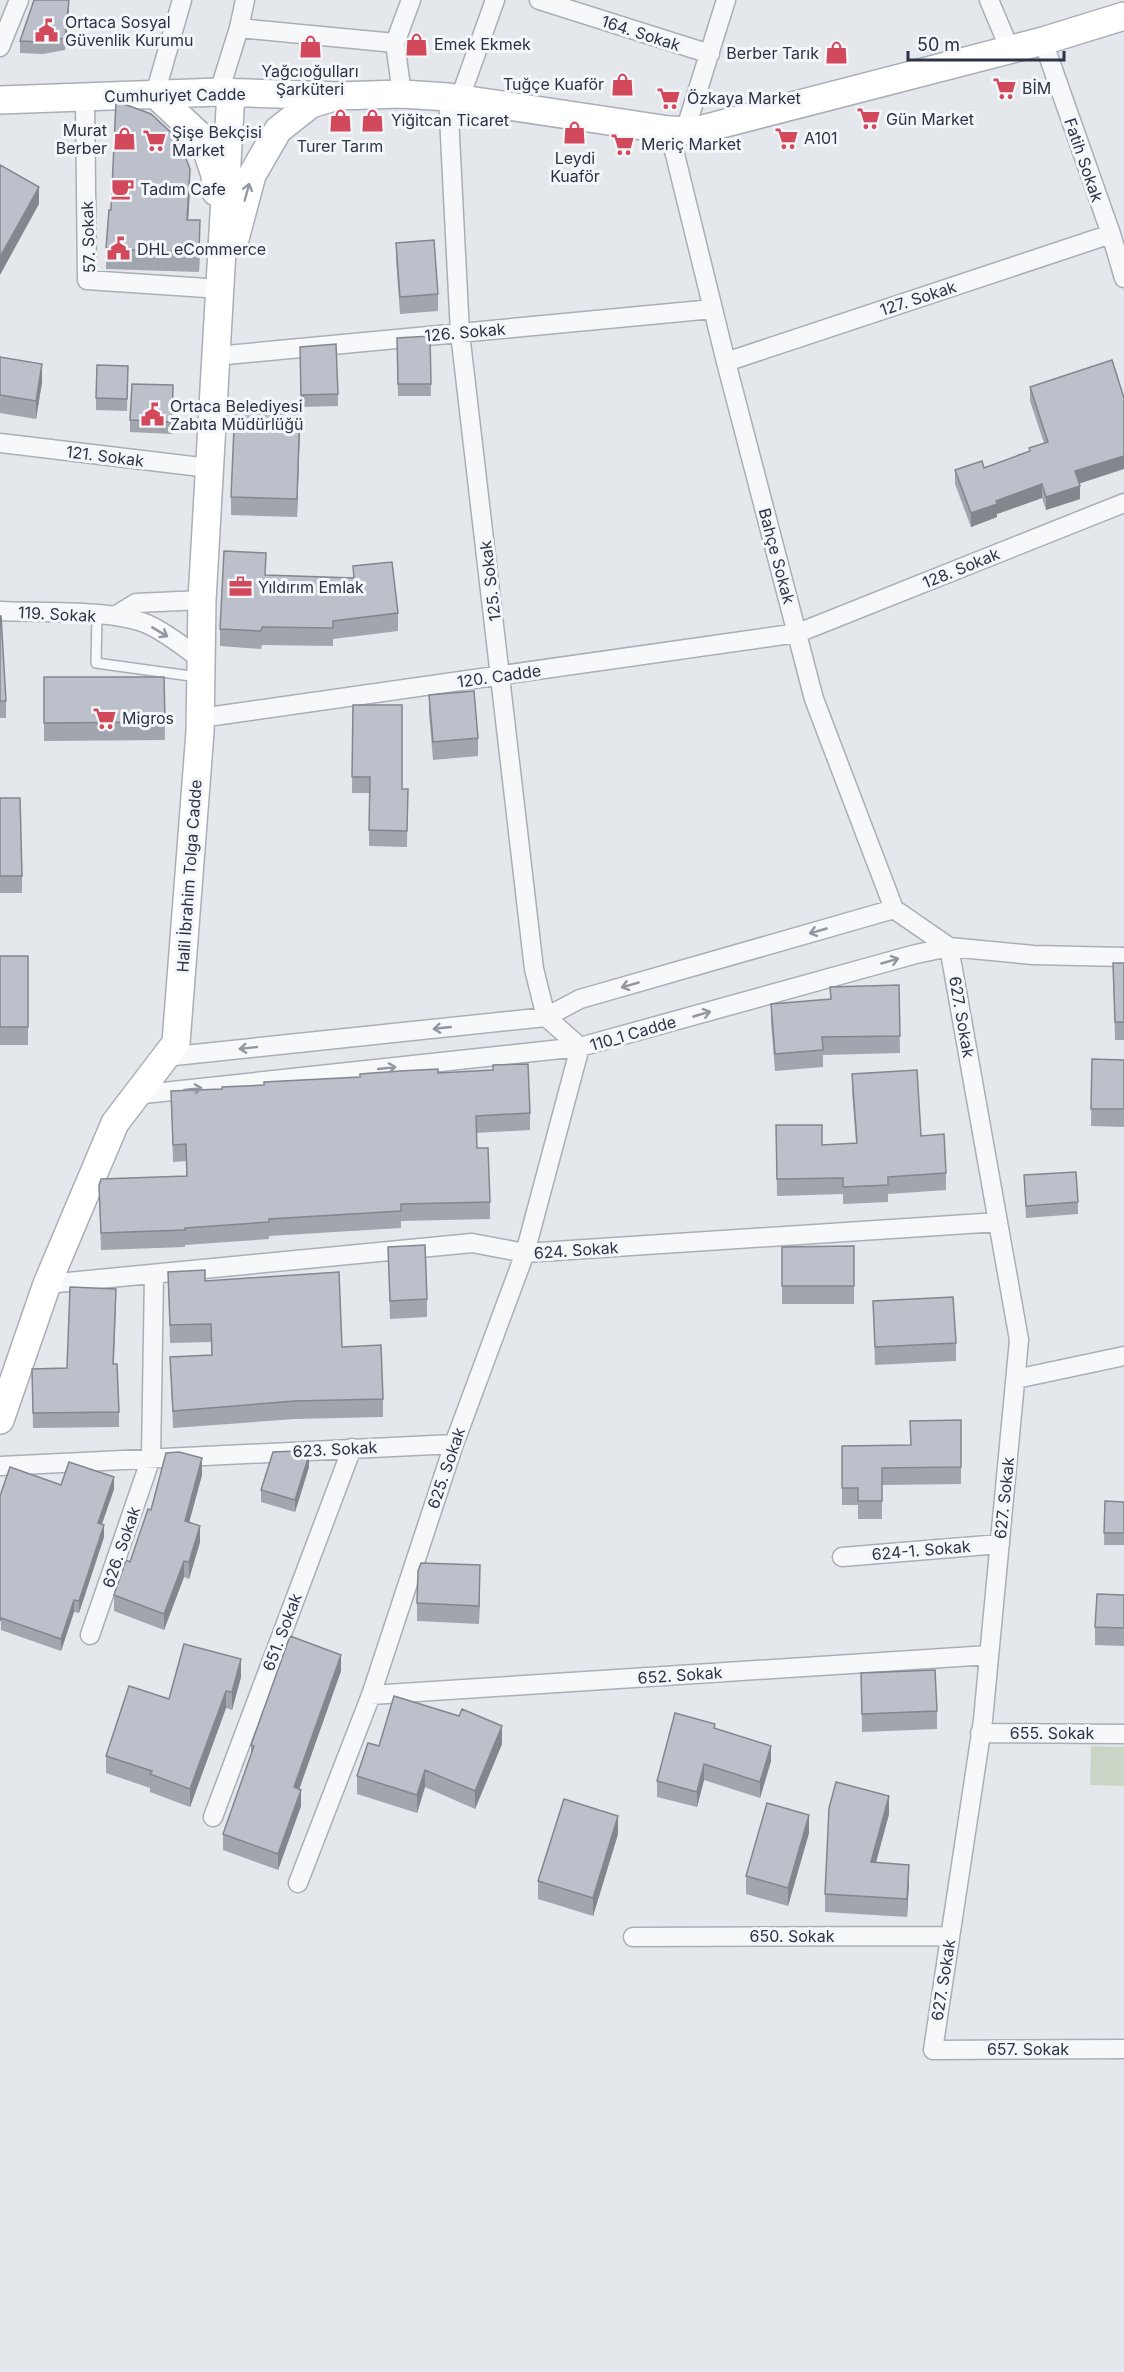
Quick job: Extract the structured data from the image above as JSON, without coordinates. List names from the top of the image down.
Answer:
{
  "streets": {
    "street": [
      "164. Sokak",
      "Cumhuriyet Cadde",
      "Fatih Sokak",
      "57. Sokak",
      "127. Sokak",
      "126. Sokak",
      "121. Sokak",
      "Bahçe Sokak",
      "128. Sokak",
      "125. Sokak",
      "119. Sokak",
      "120. Cadde",
      "Halil İbrahim Tolga Cadde",
      "627. Sokak",
      "110_1 Cadde",
      "624. Sokak",
      "623. Sokak",
      "625. Sokak",
      "626. Sokak",
      "624-1. Sokak",
      "651. Sokak",
      "652. Sokak",
      "655. Sokak",
      "650. Sokak",
      "657. Sokak"
    ]
  },
  "crossings": [
    ["Cumhuriyet Cadde", "Fatih Sokak"],
    ["Cumhuriyet Cadde", "57. Sokak"],
    ["Cumhuriyet Cadde", "Bahçe Sokak"],
    ["Cumhuriyet Cadde", "125. Sokak"],
    ["Fatih Sokak", "127. Sokak"],
    ["57. Sokak", "Halil İbrahim Tolga Cadde"],
    ["127. Sokak", "Bahçe Sokak"],
    ["126. Sokak", "Bahçe Sokak"],
    ["126. Sokak", "125. Sokak"],
    ["126. Sokak", "Halil İbrahim Tolga Cadde"],
    ["121. Sokak", "Halil İbrahim Tolga Cadde"],
    ["Bahçe Sokak", "128. Sokak"],
    ["Bahçe Sokak", "120. Cadde"],
    ["128. Sokak", "120. Cadde"],
    ["125. Sokak", "120. Cadde"],
    ["119. Sokak", "Halil İbrahim Tolga Cadde"],
    ["120. Cadde", "Halil İbrahim Tolga Cadde"],
    ["Halil İbrahim Tolga Cadde", "110_1 Cadde"],
    ["Halil İbrahim Tolga Cadde", "624. Sokak"],
    ["627. Sokak", "110_1 Cadde"],
    ["627. Sokak", "624. Sokak"],
    ["627. Sokak", "624-1. Sokak"],
    ["627. Sokak", "652. Sokak"],
    ["627. Sokak", "655. Sokak"],
    ["627. Sokak", "650. Sokak"],
    ["627. Sokak", "657. Sokak"],
    ["110_1 Cadde", "625. Sokak"],
    ["624. Sokak", "625. Sokak"],
    ["624. Sokak", "626. Sokak"],
    ["623. Sokak", "625. Sokak"],
    ["623. Sokak", "626. Sokak"],
    ["623. Sokak", "651. Sokak"],
    ["625. Sokak", "652. Sokak"]
  ],
  "one_way": ["119. Sokak"],
  "places": {
    "public building": ["Ortaca Sosyal Güvenlik Kurumu", "DHL eCommerce", "Ortaca Belediyesi Zabıta Müdürlüğü"],
    "shop": [
      "Emek Ekmek",
      "Yağcıoğulları Şarküteri",
      "Berber Tarık",
      "Tuğçe Kuaför",
      "Yiğitcan Ticaret",
      "Turer Tarım",
      "Leydi Kuaför",
      "Murat Berber"
    ],
    "supermarket": [
      "BİM",
      "Özkaya Market",
      "Gün Market",
      "A101",
      "Şişe Bekçisi Market",
      "Meriç Market",
      "Migros"
    ],
    "cafe": ["Tadım Cafe"],
    "office": ["Yıldırım Emlak"]
  },
  "scale_bar": "50 m"
}
